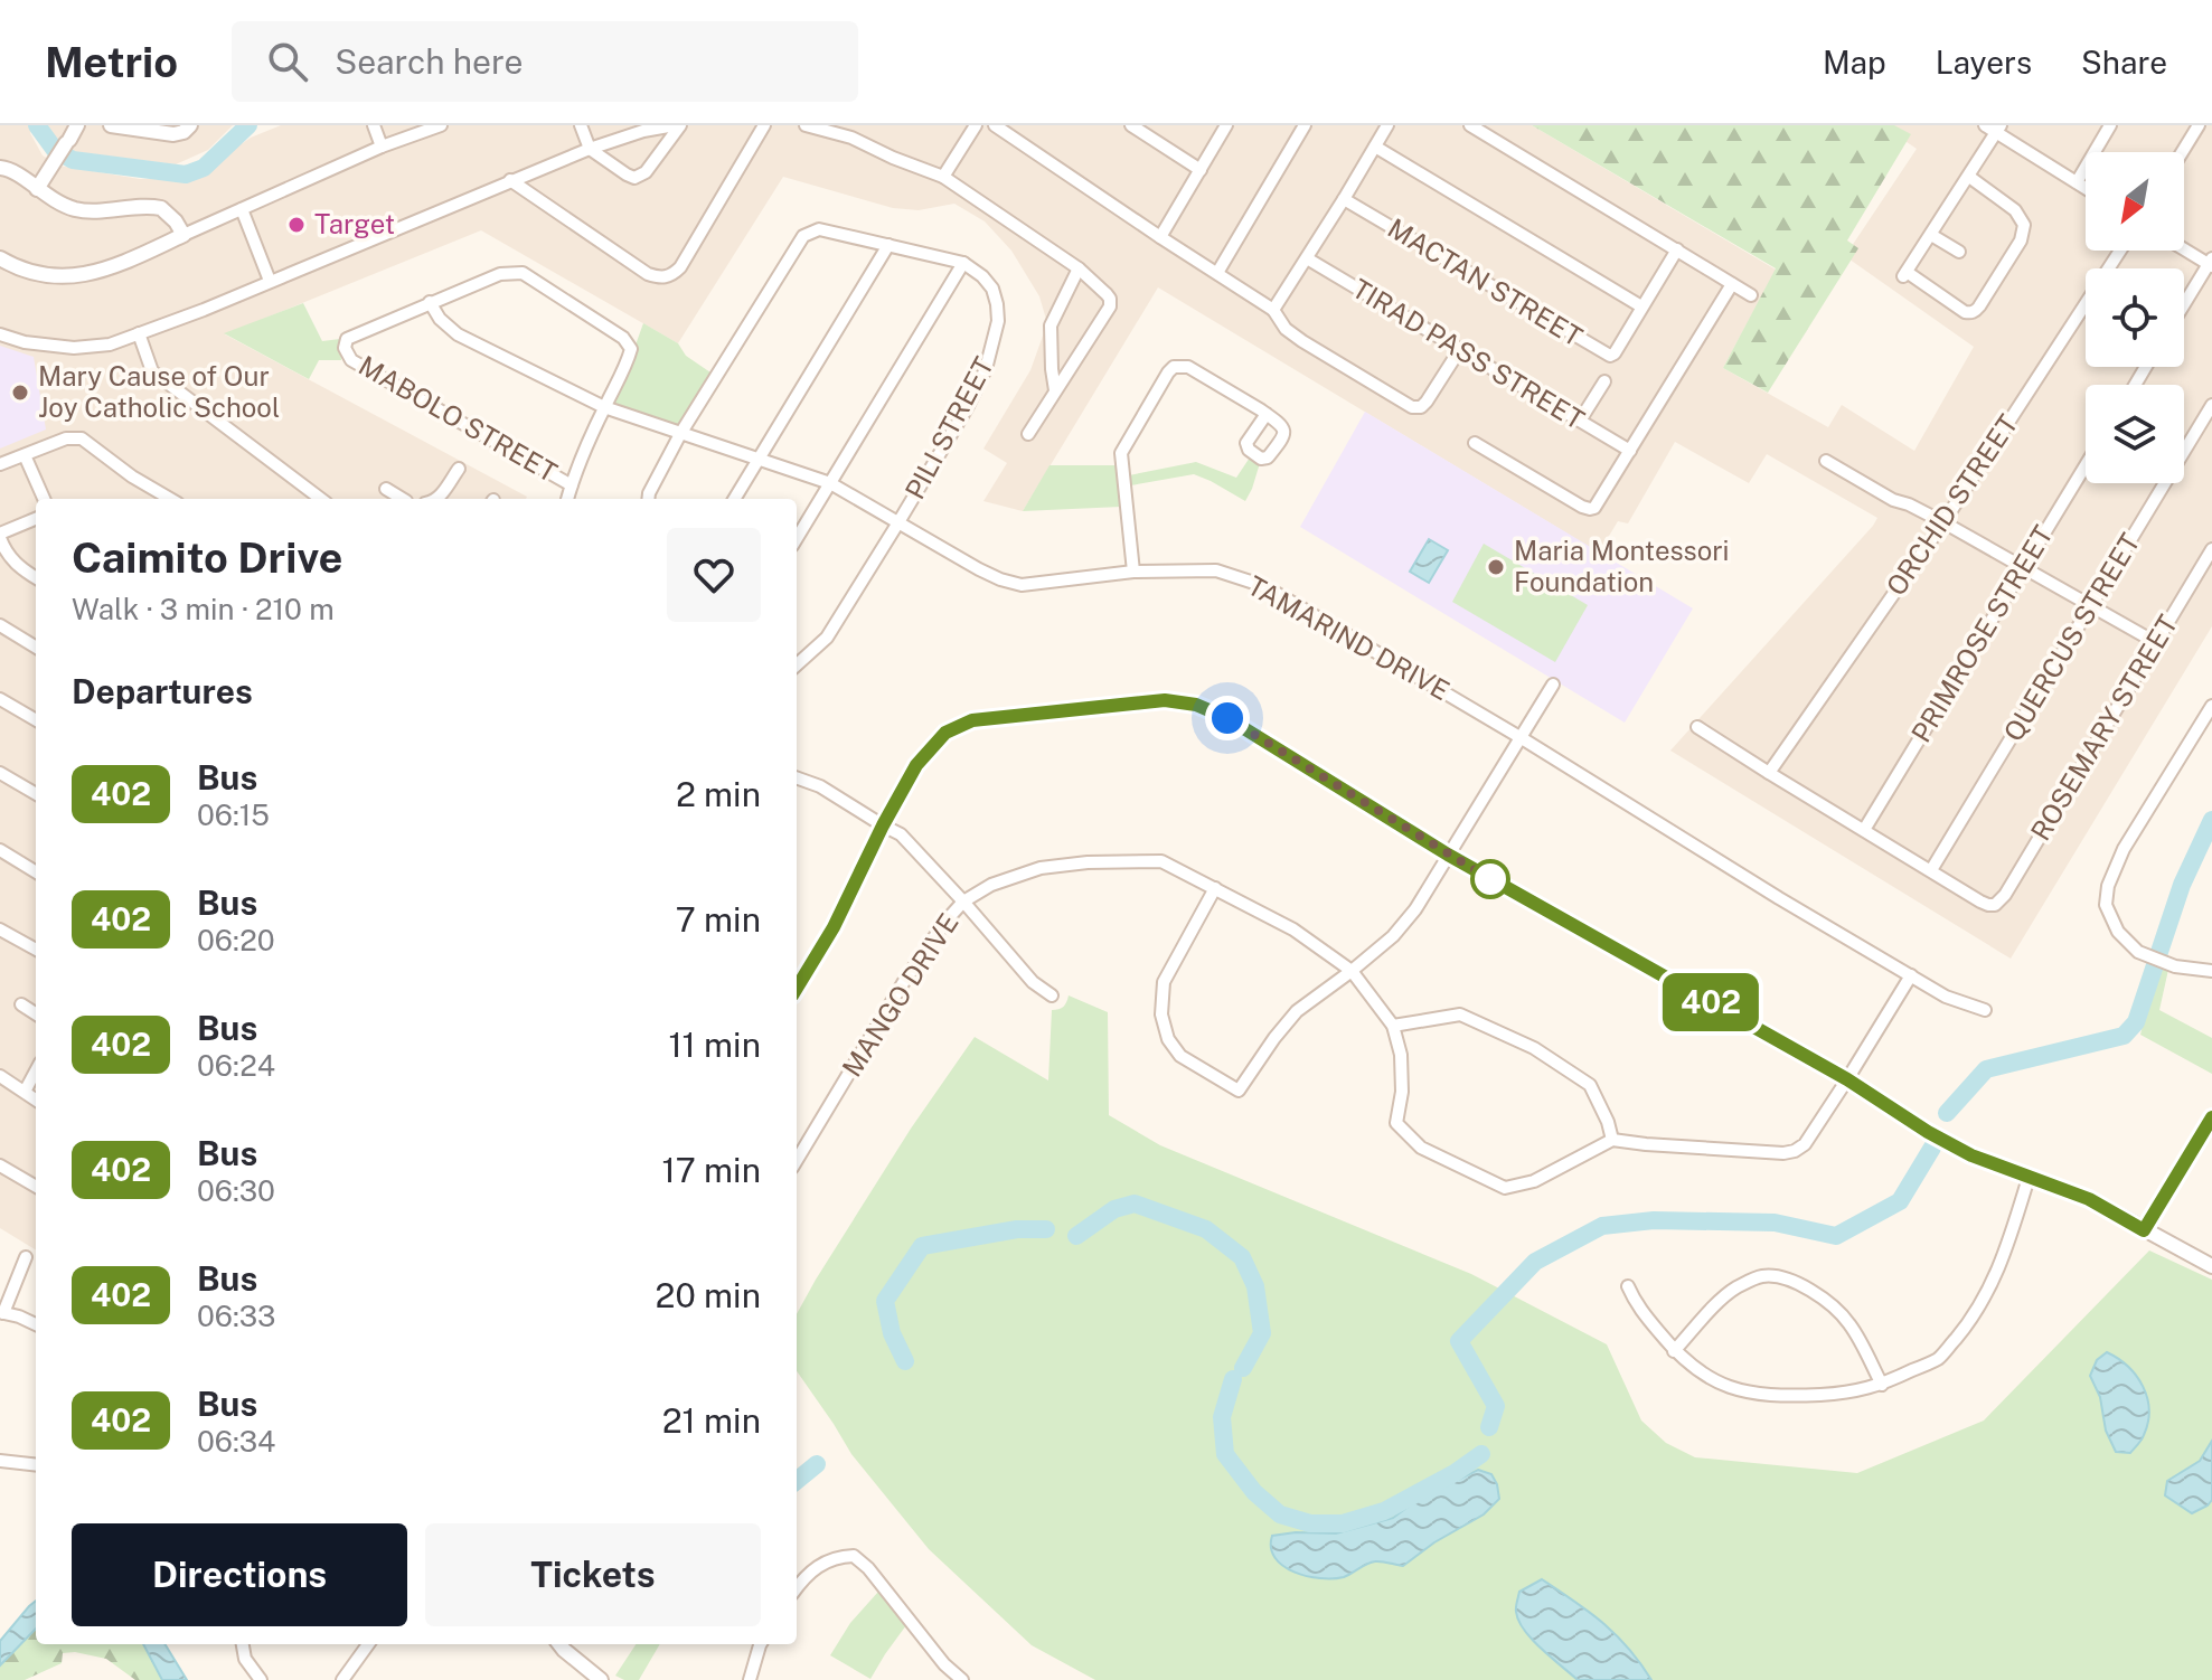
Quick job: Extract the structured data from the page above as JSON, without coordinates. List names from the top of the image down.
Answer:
{
  "streets": {
    "street": [
      "MACTAN STREET",
      "TIRAD PASS STREET",
      "MABOLO STREET",
      "PILI STREET",
      "ORCHID STREET",
      "PRIMROSE STREET",
      "QUERCUS STREET",
      "TAMARIND DRIVE",
      "ROSEMARY STREET",
      "MANGO DRIVE"
    ]
  },
  "crossings": [
    ["MABOLO STREET", "TAMARIND DRIVE"],
    ["PILI STREET", "TAMARIND DRIVE"],
    ["QUERCUS STREET", "ROSEMARY STREET"]
  ],
  "places": ["Target", "Mary Cause of Our Joy Catholic School", "Maria Montessori Foundation"],
  "lines": ["bus line 402"],
  "north": "bottom left",
  "page": {
    "header": "Metrio",
    "search": "Search here",
    "nav": ["Map", "Layers", "Share"],
    "on_map": "402",
    "heading": [
      ["Caimito Drive", "Walk · 3 min · 210 m"],
      "Departures"
    ],
    "list": [
      {
        "mark": "402",
        "name": "Bus",
        "note": "06:15",
        "value": "2 min"
      },
      {
        "mark": "402",
        "name": "Bus",
        "note": "06:20",
        "value": "7 min"
      },
      {
        "mark": "402",
        "name": "Bus",
        "note": "06:24",
        "value": "11 min"
      },
      {
        "mark": "402",
        "name": "Bus",
        "note": "06:30",
        "value": "17 min"
      },
      {
        "mark": "402",
        "name": "Bus",
        "note": "06:33",
        "value": "20 min"
      },
      {
        "mark": "402",
        "name": "Bus",
        "note": "06:34",
        "value": "21 min"
      }
    ],
    "buttons": ["Directions", "Tickets"]
  }
}
